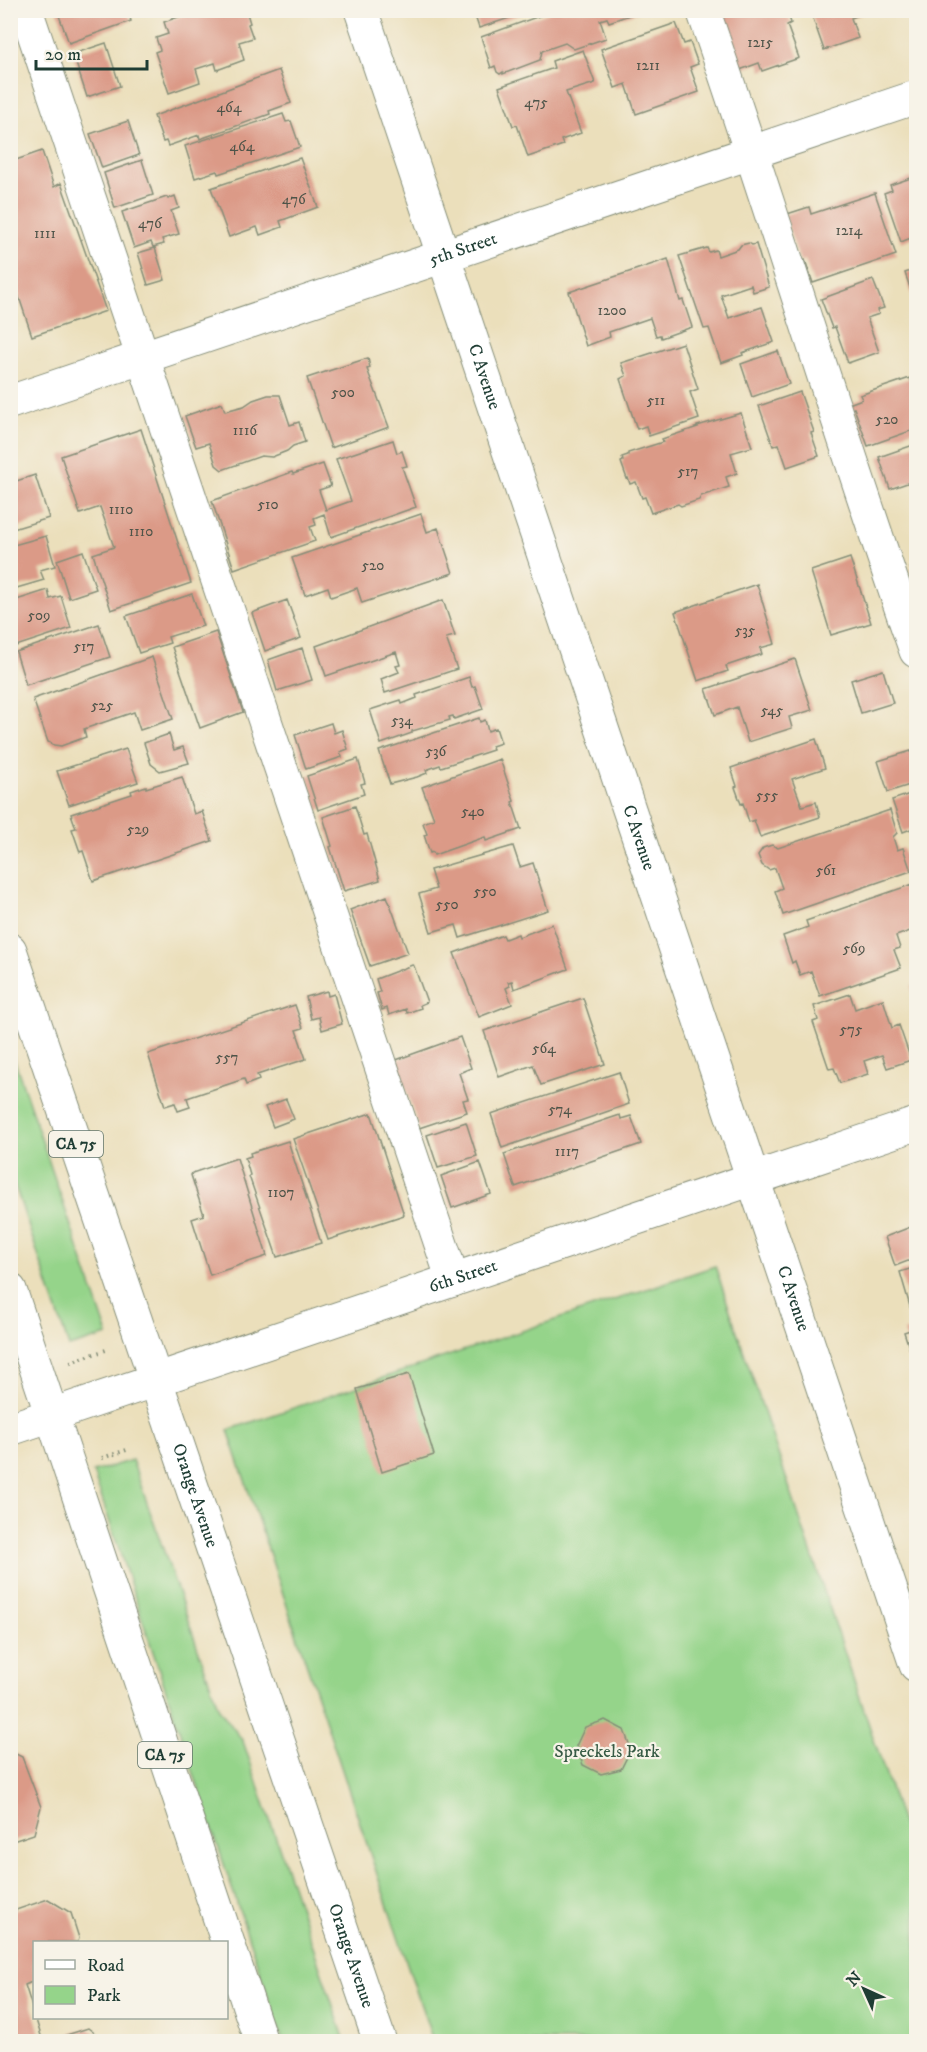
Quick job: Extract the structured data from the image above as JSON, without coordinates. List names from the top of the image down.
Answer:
{
  "streets": {
    "main road": [
      "5th Street",
      "C Avenue",
      "CA 75",
      "6th Street",
      "Orange Avenue"
    ]
  },
  "crossings": [
    ["5th Street", "C Avenue"],
    ["C Avenue", "6th Street"],
    ["CA 75", "6th Street"],
    ["6th Street", "Orange Avenue"]
  ],
  "parks": ["Spreckels Park"],
  "house_numbers": [
    "1215",
    "1211",
    "475",
    "464",
    "464",
    "476",
    "476",
    "1214",
    "1111",
    "1200",
    "500",
    "511",
    "520",
    "1116",
    "517",
    "510",
    "1110",
    "1110",
    "520",
    "509",
    "535",
    "517",
    "525",
    "545",
    "534",
    "536",
    "555",
    "540",
    "529",
    "561",
    "550",
    "550",
    "569",
    "575",
    "564",
    "557",
    "574",
    "1117",
    "1107"
  ],
  "legend": ["Road", "Park"],
  "scale_bar": "20 m",
  "north": "top left"
}
